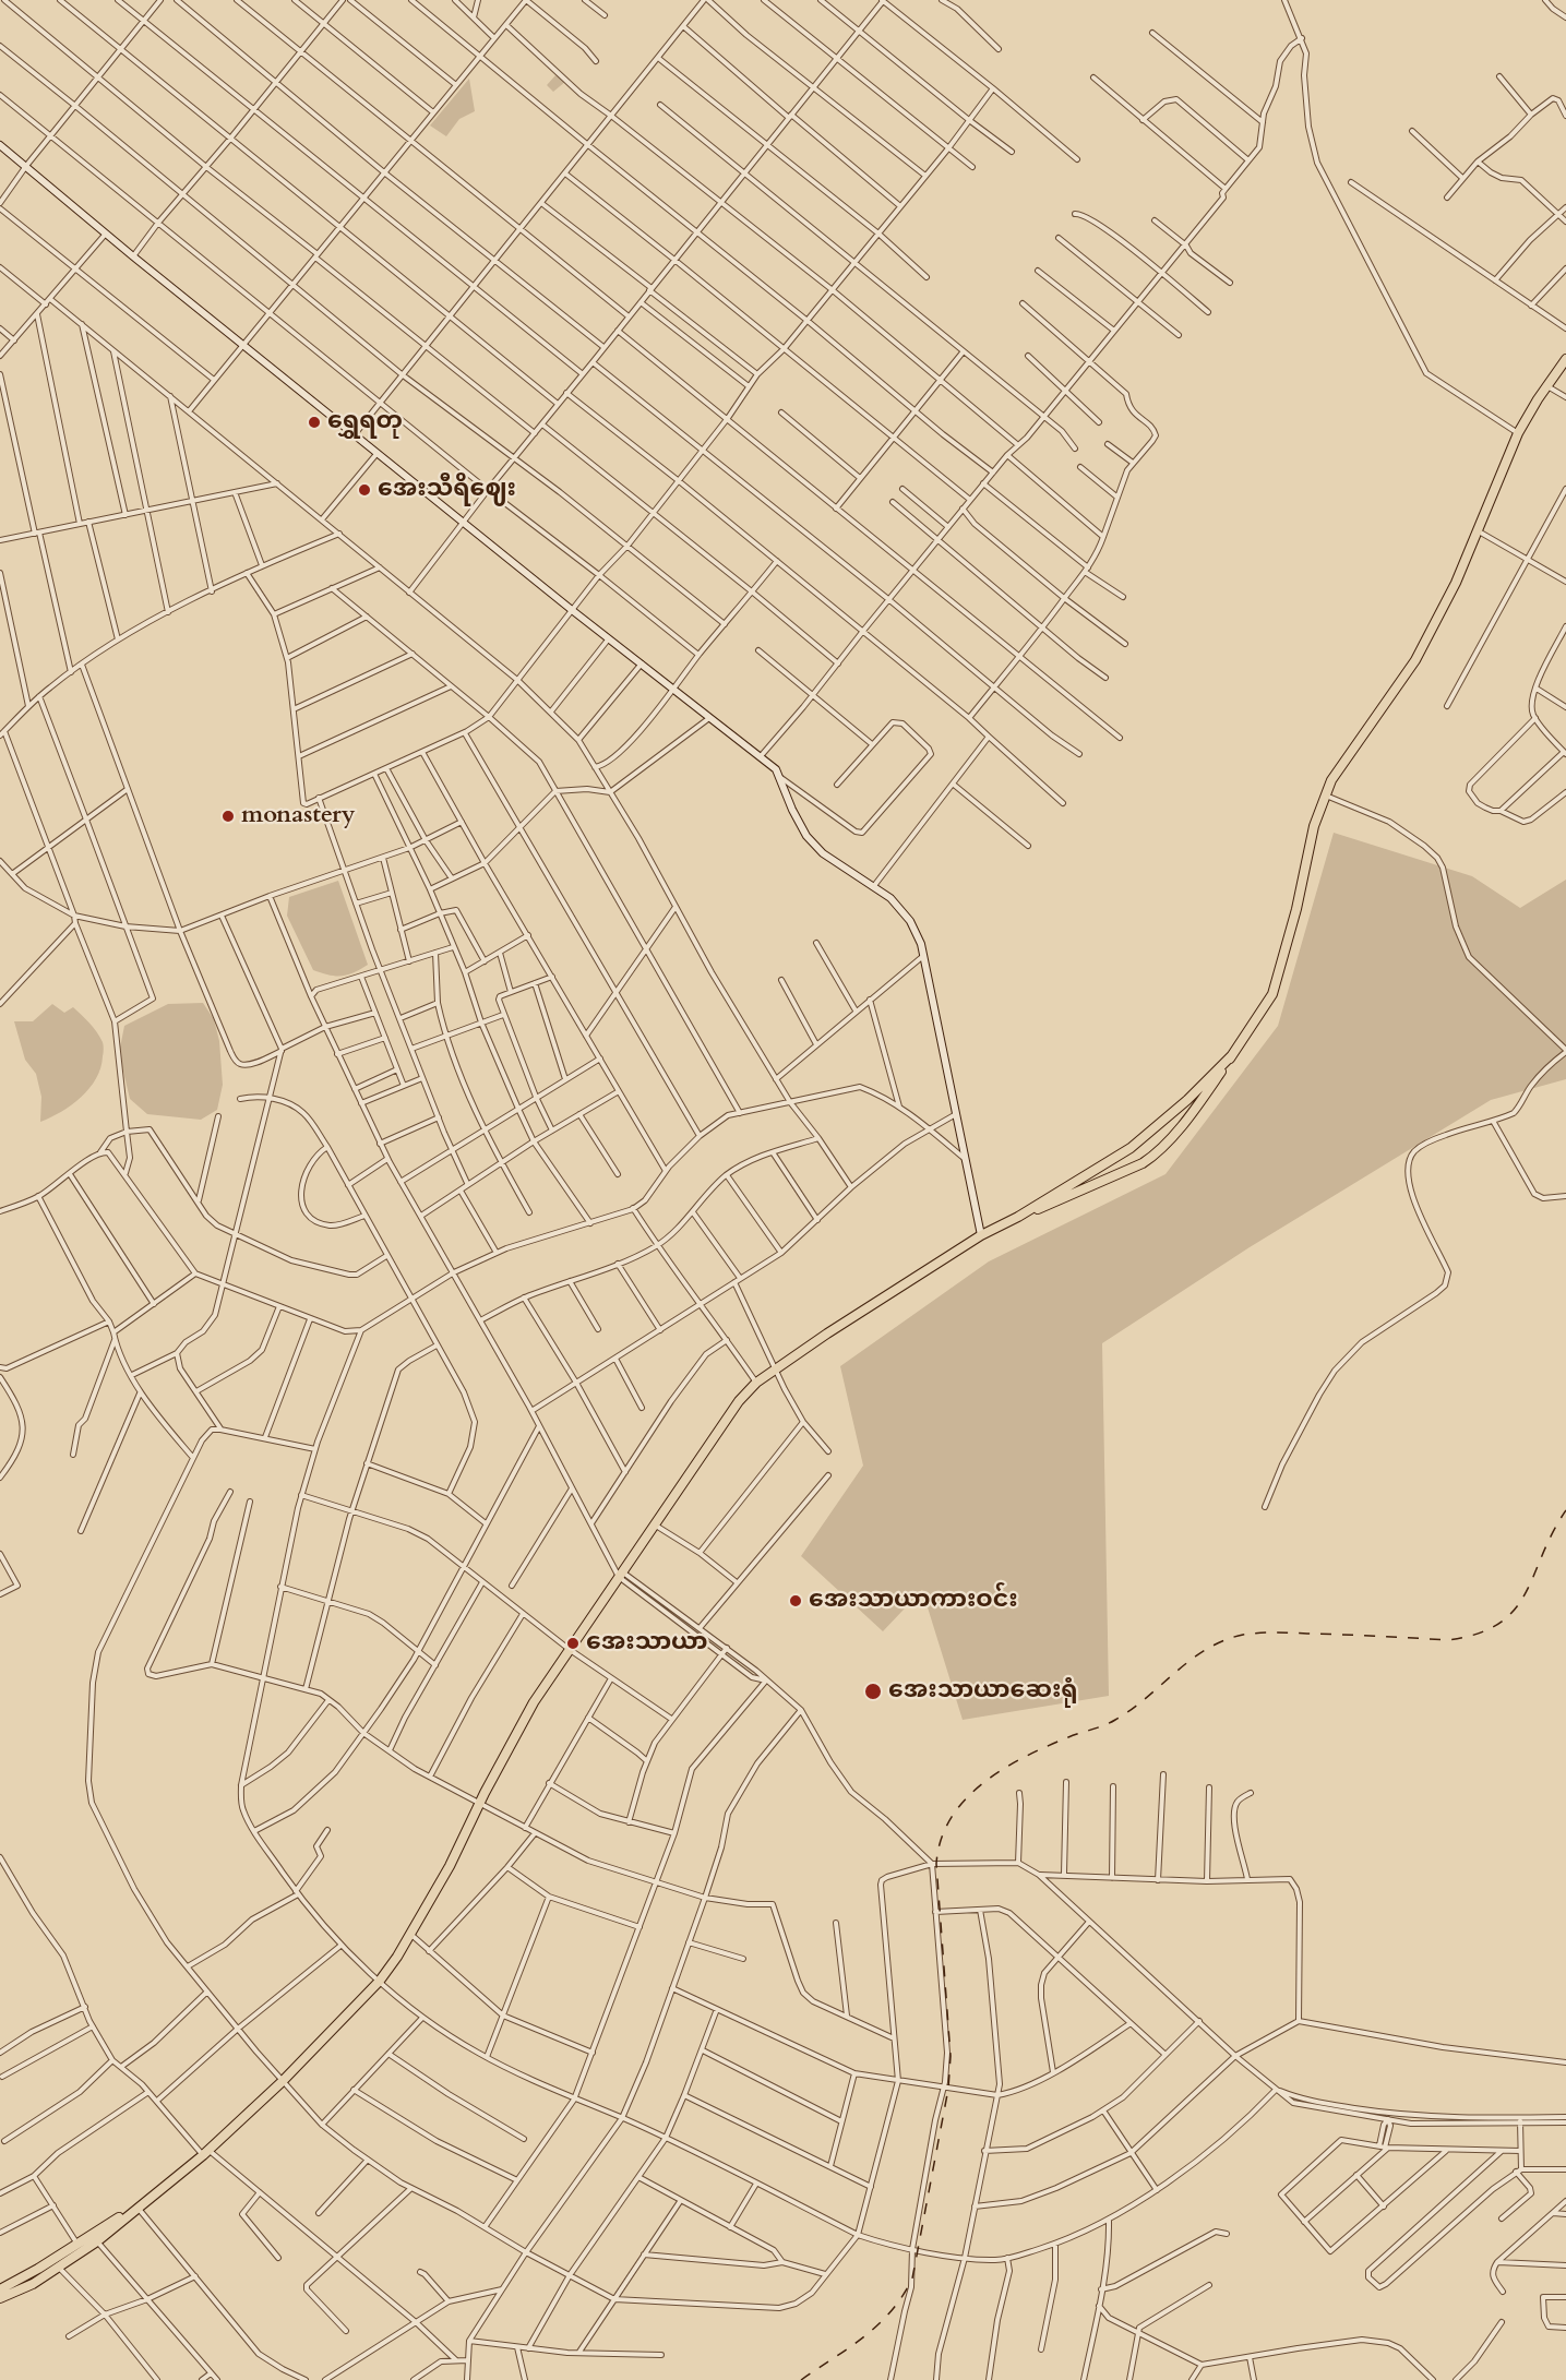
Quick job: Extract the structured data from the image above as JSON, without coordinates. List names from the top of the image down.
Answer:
{
  "places": [
    "ရွှေရတု",
    "အေးသီရိဈေး",
    "monastery",
    "အေးသာယာကားဝင်း",
    "အေးသာယာ",
    "အေးသာယာဆေးရုံ"
  ]
}
